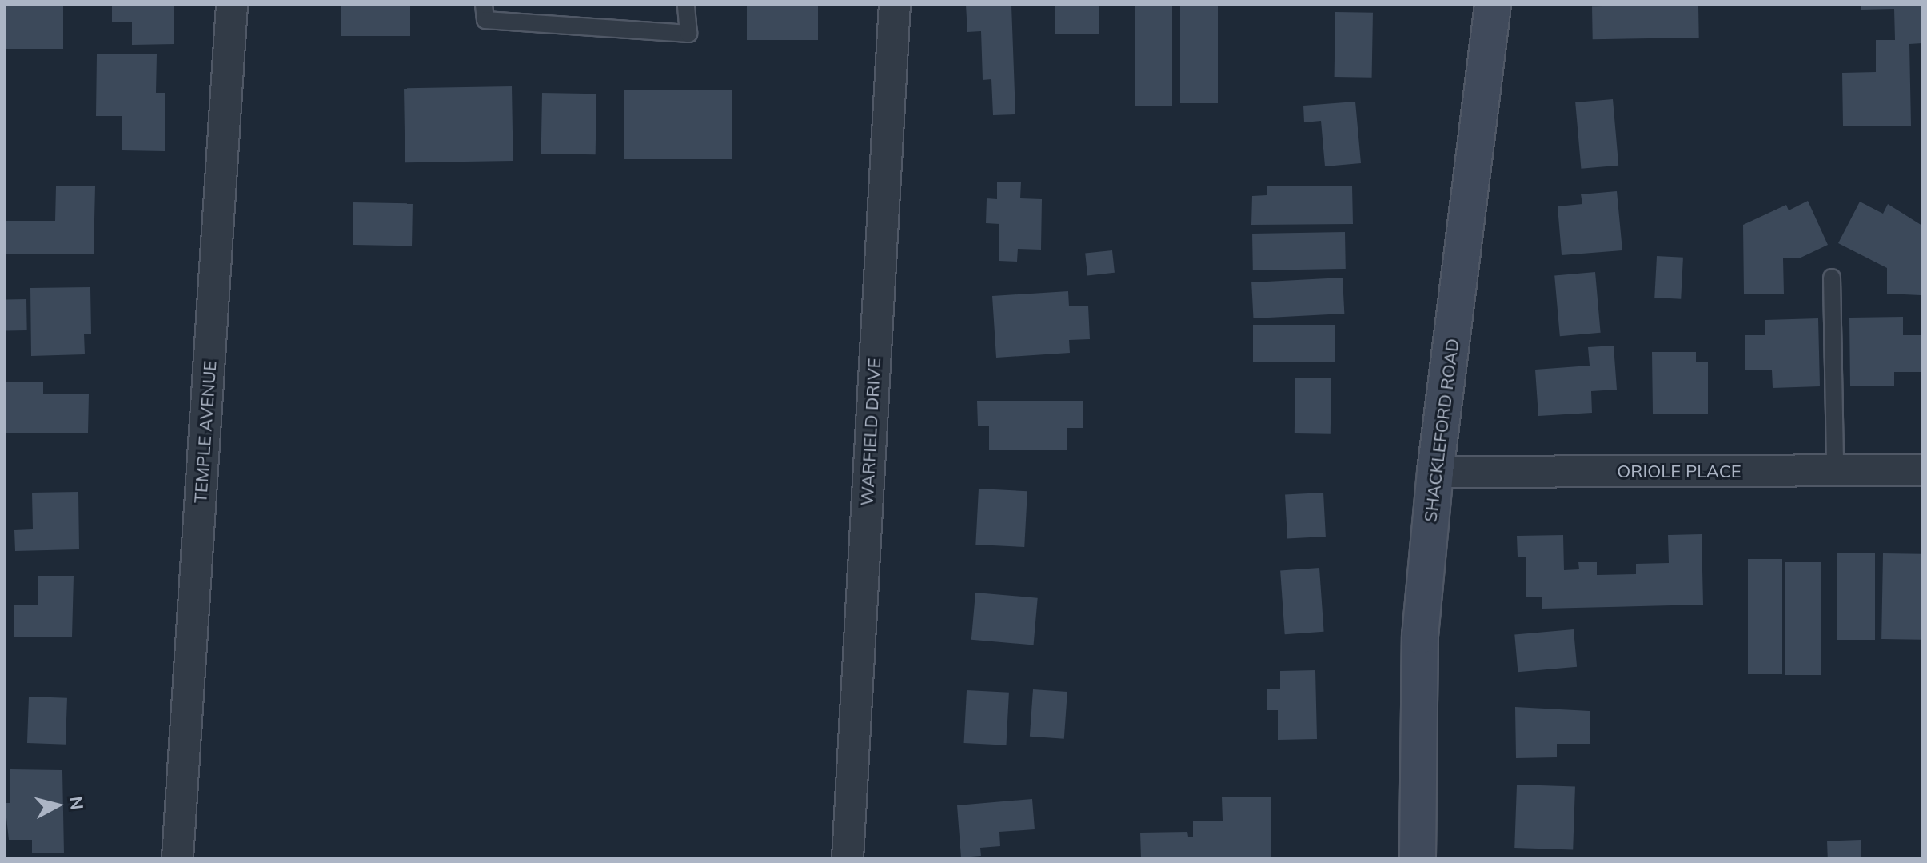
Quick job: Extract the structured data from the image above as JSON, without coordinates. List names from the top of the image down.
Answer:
{
  "streets": {
    "street": [
      "SHACKLEFORD ROAD",
      "TEMPLE AVENUE",
      "WARFIELD DRIVE",
      "ORIOLE PLACE"
    ]
  },
  "crossings": [
    ["SHACKLEFORD ROAD", "ORIOLE PLACE"]
  ],
  "north": "right"
}
